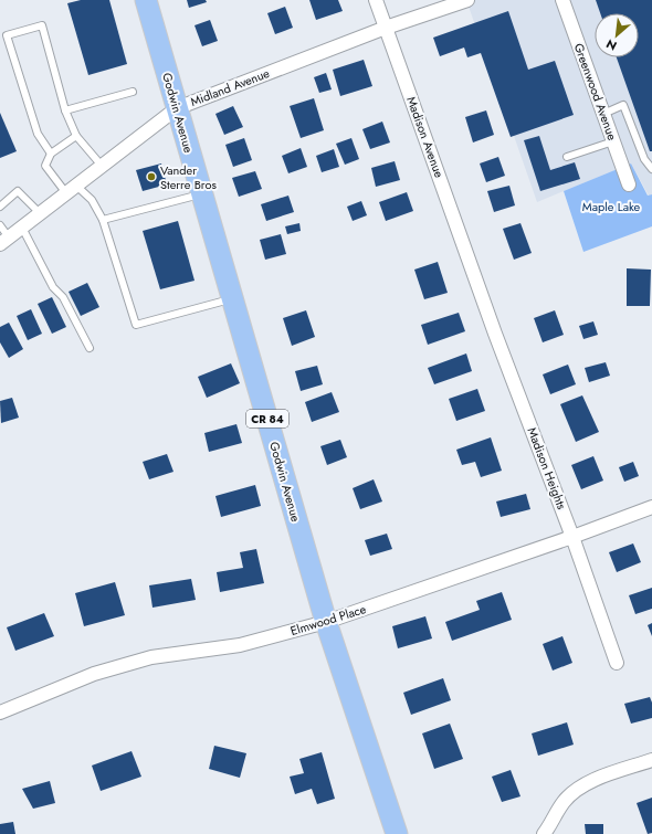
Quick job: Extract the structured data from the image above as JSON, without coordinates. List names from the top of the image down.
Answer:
{
  "streets": {
    "main road": ["Godwin Avenue", "CR 84"],
    "street": [
      "Midland Avenue",
      "Greenwood Avenue",
      "Madison Avenue",
      "Madison Heights",
      "Elmwood Place"
    ]
  },
  "crossings": [
    ["Midland Avenue", "Godwin Avenue"],
    ["Midland Avenue", "Madison Avenue"],
    ["Godwin Avenue", "Elmwood Place"],
    ["Madison Avenue", "Madison Heights"],
    ["Madison Heights", "Elmwood Place"]
  ],
  "parks": ["Maple Lake"],
  "places": ["Vander Sterre Bros"],
  "north": "bottom left"
}
